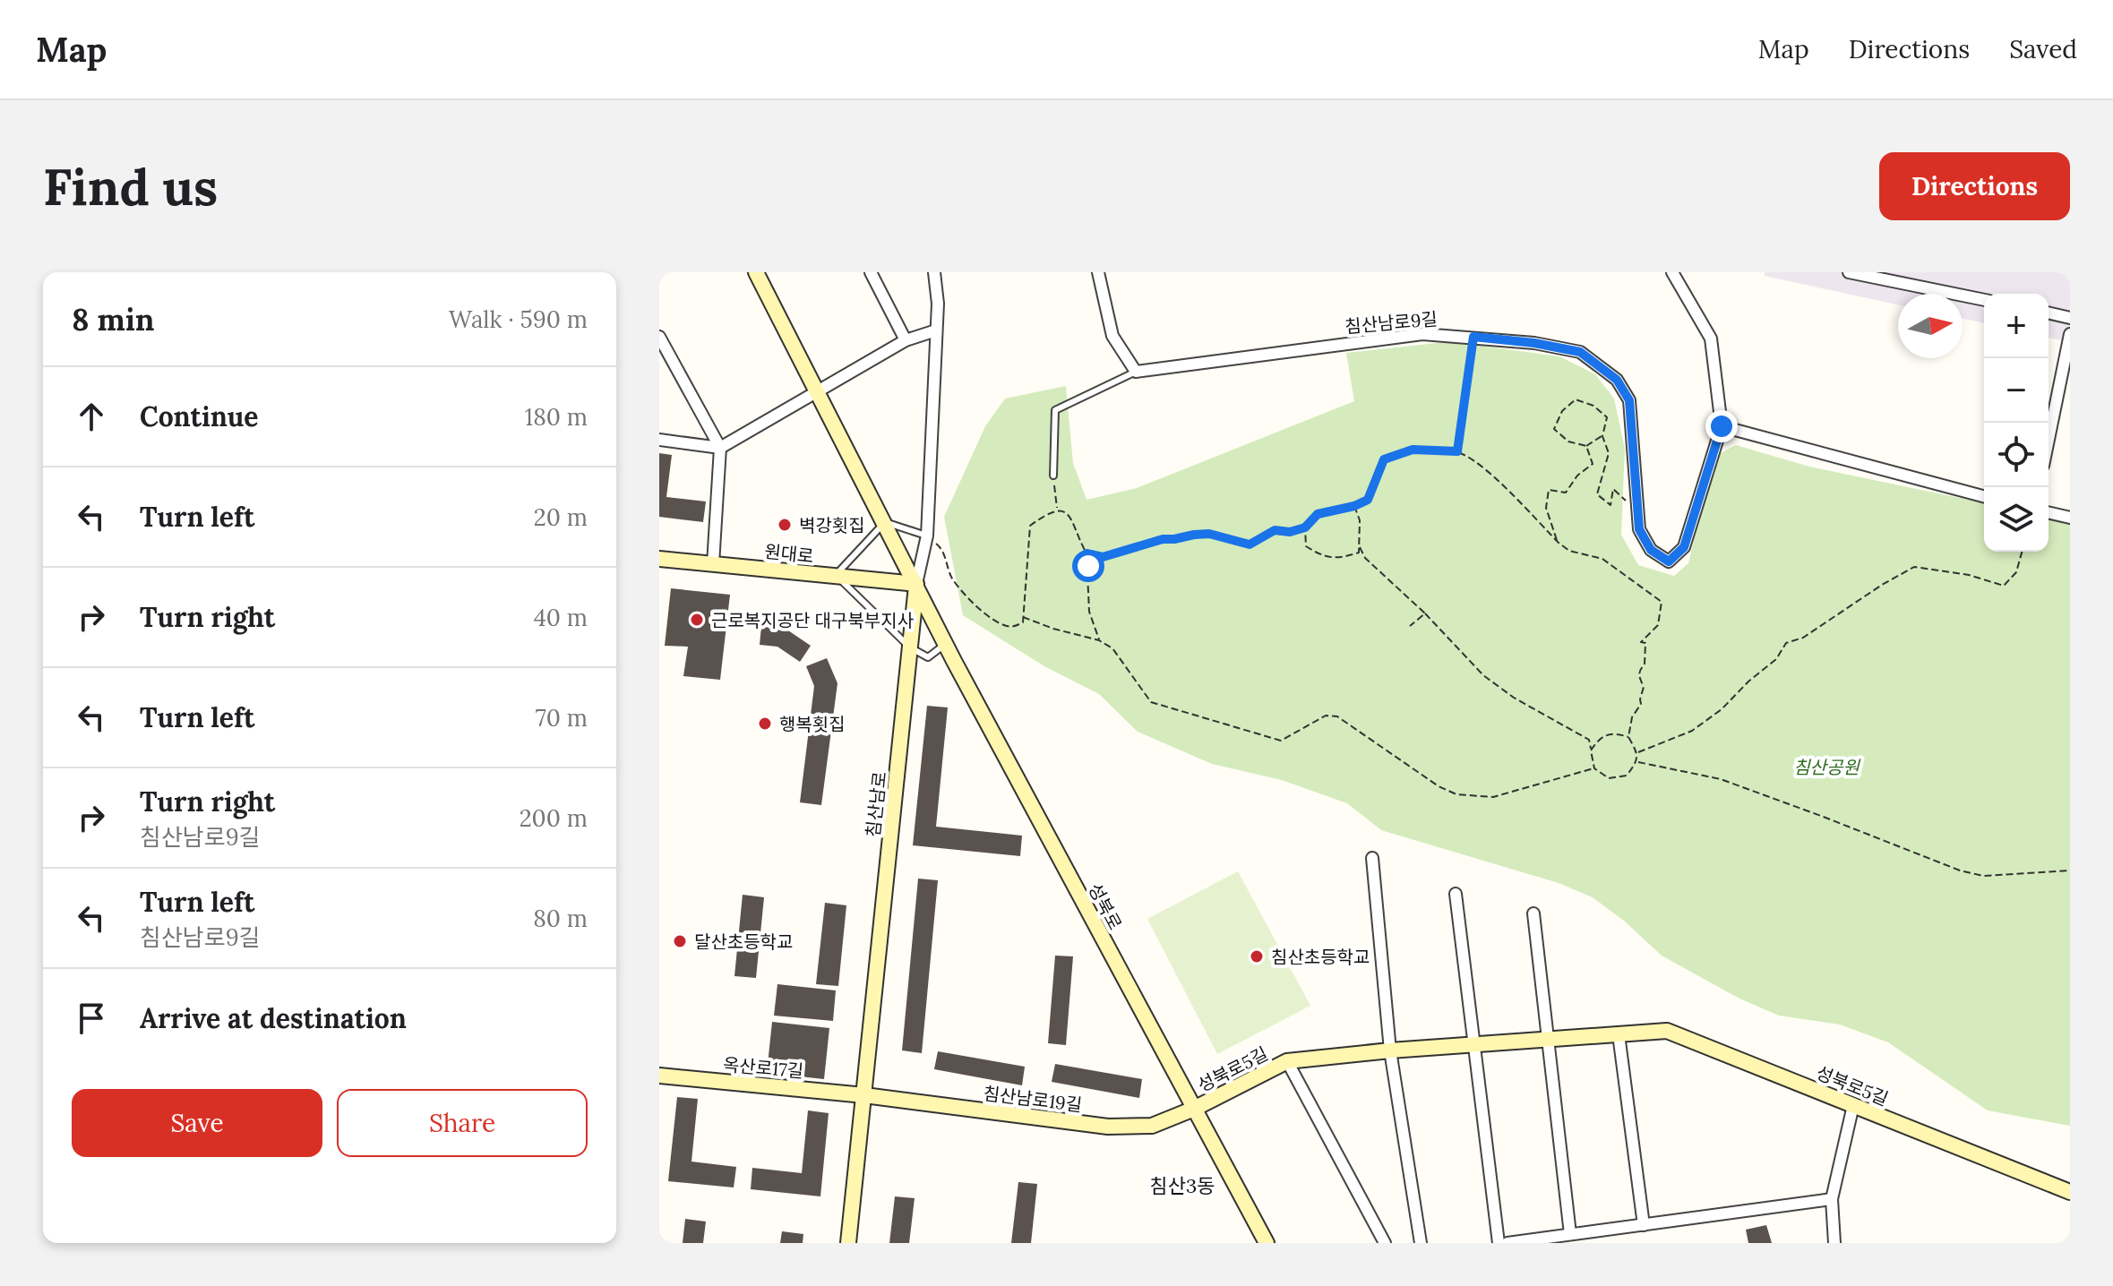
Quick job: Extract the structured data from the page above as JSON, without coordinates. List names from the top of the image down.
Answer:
{
  "streets": {
    "main road": [
      "원대로",
      "침산남로",
      "성북로",
      "옥산로17길",
      "성북로5길",
      "침산남로19길"
    ],
    "street": ["침산남로9길"]
  },
  "crossings": [
    ["원대로", "침산남로"],
    ["원대로", "성북로"],
    ["침산남로", "성북로"],
    ["침산남로", "옥산로17길"],
    ["침산남로", "침산남로19길"],
    ["성북로", "성북로5길"],
    ["성북로", "침산남로19길"],
    ["옥산로17길", "침산남로19길"],
    ["성북로5길", "침산남로19길"]
  ],
  "districts": ["침산3동"],
  "parks": ["침산공원"],
  "places": [
    "벽강횟집",
    "근로복지공단 대구북부지사",
    "행복횟집",
    "달산초등학교",
    "침산초등학교"
  ],
  "north": "right",
  "page": {
    "header": "Map",
    "nav": ["Map", "Directions", "Saved"],
    "buttons": [
      "Directions",
      ["Save", "Share"]
    ],
    "title": "Find us",
    "heading": ["8 min", "Walk · 590 m"],
    "map_buttons": ["+", "−"],
    "list": [
      ["Continue", "180 m"],
      ["Turn left", "20 m"],
      ["Turn right", "40 m"],
      ["Turn left", "70 m"],
      ["Turn right", "침산남로9길", "200 m"],
      ["Turn left", "침산남로9길", "80 m"],
      "Arrive at destination"
    ]
  }
}
